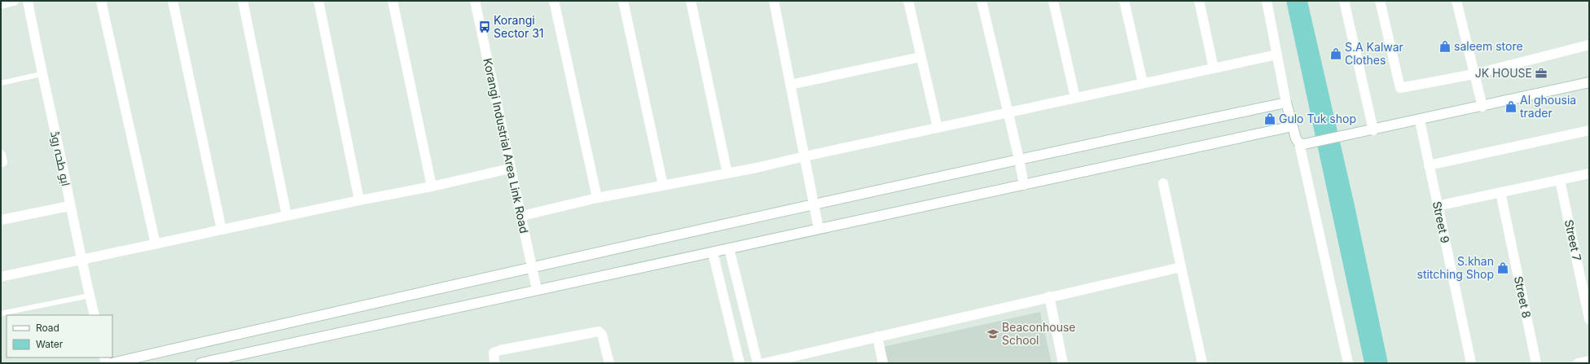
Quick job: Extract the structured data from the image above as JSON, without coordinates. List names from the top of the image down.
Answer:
{
  "streets": {
    "street": [
      "Korangi Industrial Area Link Road",
      "ابو طحہ روڈ",
      "Street 9",
      "Street 7",
      "Street 8"
    ]
  },
  "places": {
    "bus stop": ["Korangi Sector 31"],
    "shop": [
      "saleem store",
      "S.A Kalwar Clothes",
      "Al ghousia trader",
      "Gulo Tuk shop",
      "S.khan stitching Shop"
    ],
    "office": ["JK HOUSE"],
    "school or university": ["Beaconhouse School"]
  },
  "legend": ["Road", "Water"]
}
